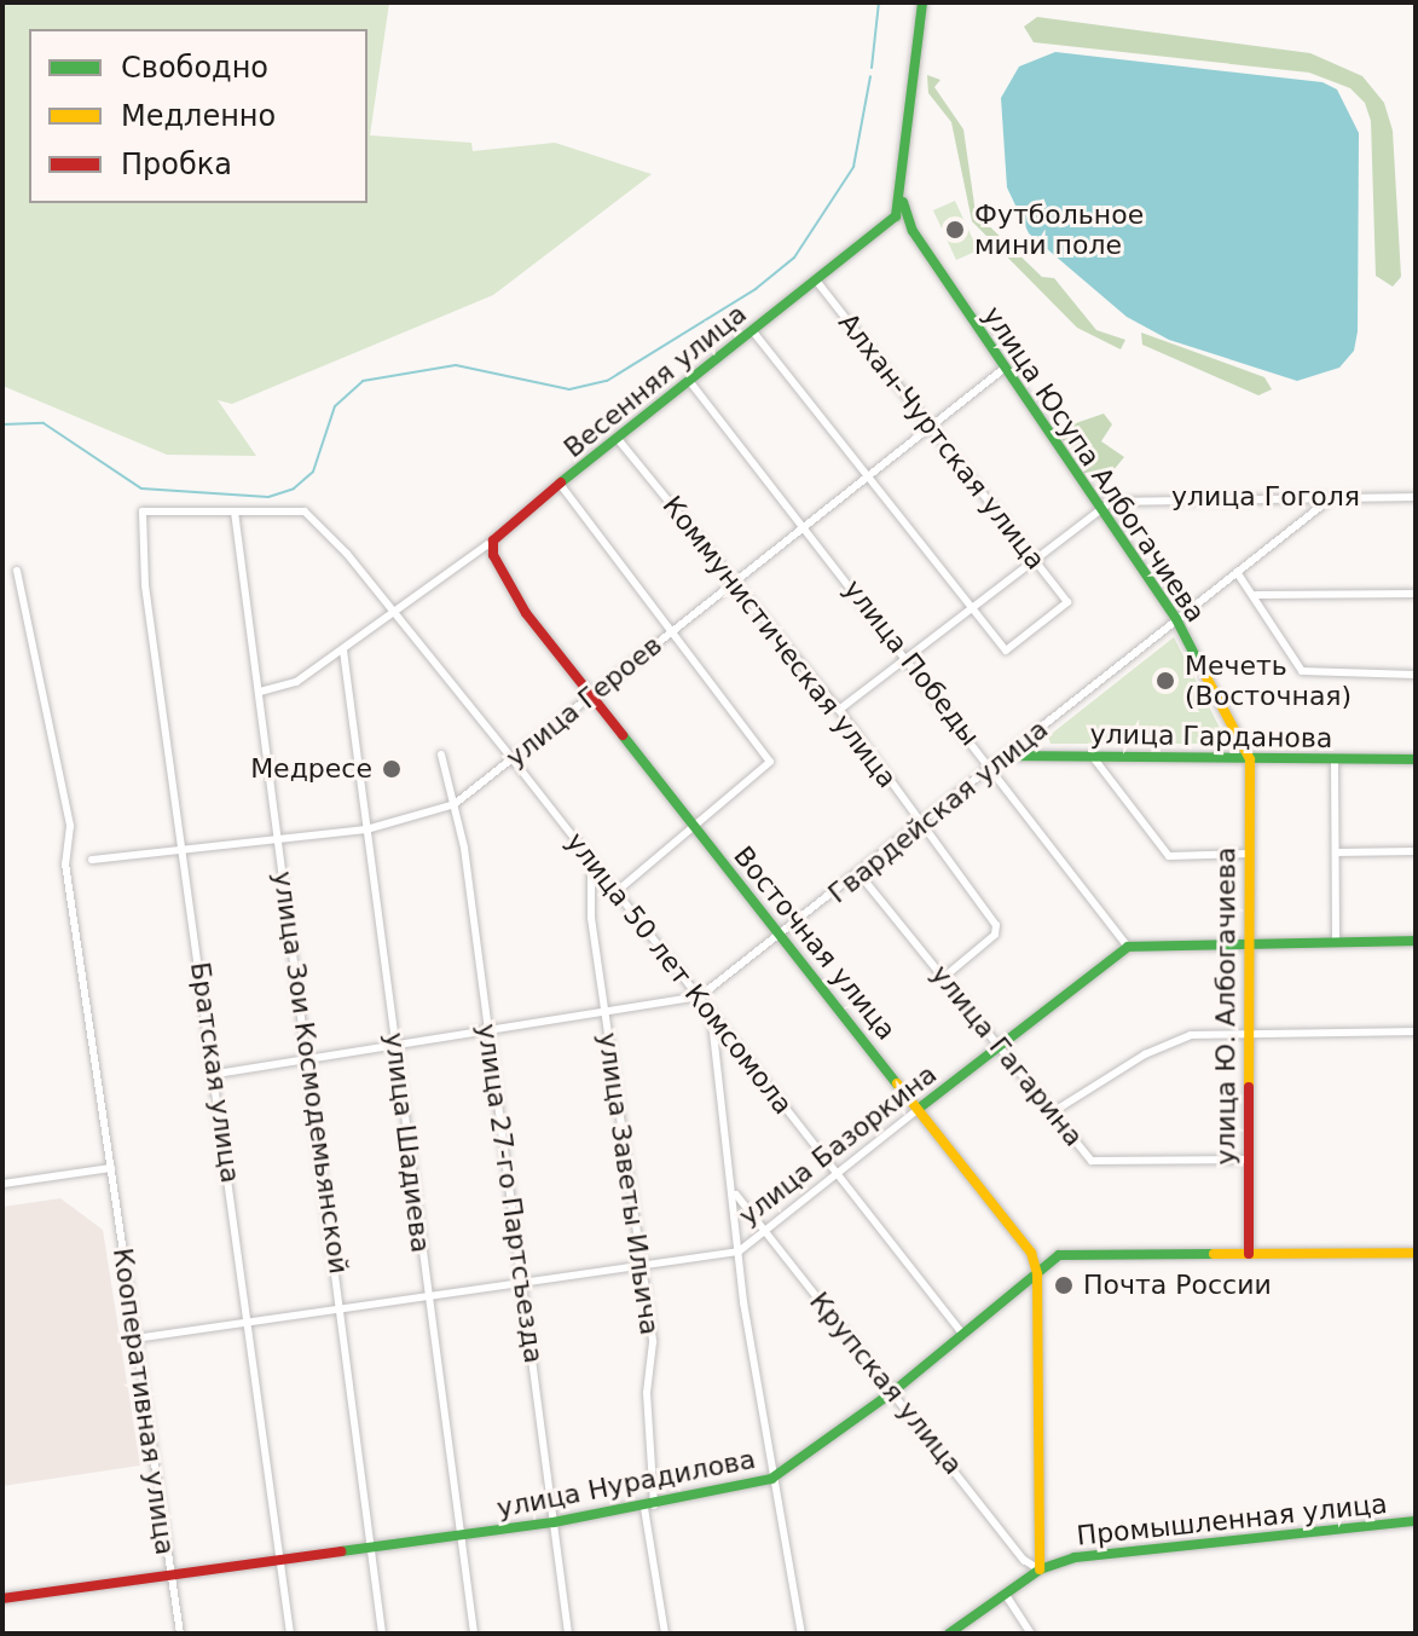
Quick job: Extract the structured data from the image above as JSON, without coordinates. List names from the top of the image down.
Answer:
{
  "streets": {
    "street": [
      "Весенняя улица",
      "Алхан-Чуртская улица",
      "улица Юсупа Албогачиева",
      "улица Гоголя",
      "Коммунистическая улица",
      "улица Победы",
      "улица Героев",
      "улица Гарданова",
      "Гвардейская улица",
      "Восточная улица",
      "улица 50 лет Комсомола",
      "улица Ю. Албогачиева",
      "улица Гагарина",
      "Братская улица",
      "улица Зои Космодемьянской",
      "улица Шадиева",
      "улица Базоркина",
      "улица Заветы Ильича",
      "улица 27-го Партсъезда",
      "Крупская улица",
      "Кооперативная улица",
      "улица Нурадилова",
      "Промышленная улица"
    ]
  },
  "crossings": [
    ["Весенняя улица", "Алхан-Чуртская улица"],
    ["Весенняя улица", "улица Юсупа Албогачиева"],
    ["Весенняя улица", "Коммунистическая улица"],
    ["Весенняя улица", "улица Победы"],
    ["Весенняя улица", "Восточная улица"],
    ["Весенняя улица", "улица 50 лет Комсомола"],
    ["Весенняя улица", "улица Зои Космодемьянской"],
    ["Весенняя улица", "улица Шадиева"],
    ["Алхан-Чуртская улица", "улица Гоголя"],
    ["Алхан-Чуртская улица", "улица Героев"],
    ["улица Юсупа Албогачиева", "улица Гоголя"],
    ["улица Юсупа Албогачиева", "улица Героев"],
    ["улица Юсупа Албогачиева", "улица Гарданова"],
    ["улица Юсупа Албогачиева", "Гвардейская улица"],
    ["улица Юсупа Албогачиева", "улица Ю. Албогачиева"],
    ["улица Гоголя", "Коммунистическая улица"],
    ["улица Гоголя", "улица Победы"],
    ["улица Гоголя", "Гвардейская улица"],
    ["Коммунистическая улица", "улица Героев"],
    ["Коммунистическая улица", "Гвардейская улица"],
    ["Коммунистическая улица", "улица Гагарина"],
    ["улица Победы", "улица Героев"],
    ["улица Победы", "Гвардейская улица"],
    ["улица Победы", "улица Базоркина"],
    ["улица Героев", "Восточная улица"],
    ["улица Героев", "улица 50 лет Комсомола"],
    ["улица Героев", "Братская улица"],
    ["улица Героев", "улица Зои Космодемьянской"],
    ["улица Героев", "улица Шадиева"],
    ["улица Героев", "улица 27-го Партсъезда"],
    ["улица Гарданова", "Гвардейская улица"],
    ["улица Гарданова", "улица Ю. Албогачиева"],
    ["Гвардейская улица", "Восточная улица"],
    ["Гвардейская улица", "улица 50 лет Комсомола"],
    ["Гвардейская улица", "улица Гагарина"],
    ["Гвардейская улица", "Братская улица"],
    ["Гвардейская улица", "улица Зои Космодемьянской"],
    ["Гвардейская улица", "улица Шадиева"],
    ["Гвардейская улица", "улица Заветы Ильича"],
    ["Гвардейская улица", "улица 27-го Партсъезда"],
    ["Восточная улица", "улица Базоркина"],
    ["Восточная улица", "Крупская улица"],
    ["Восточная улица", "улица Нурадилова"],
    ["Восточная улица", "Промышленная улица"],
    ["улица 50 лет Комсомола", "Братская улица"],
    ["улица 50 лет Комсомола", "улица Зои Космодемьянской"],
    ["улица 50 лет Комсомола", "улица Базоркина"],
    ["улица 50 лет Комсомола", "улица Заветы Ильича"],
    ["улица 50 лет Комсомола", "улица Нурадилова"],
    ["улица Ю. Албогачиева", "улица Гагарина"],
    ["улица Гагарина", "улица Базоркина"],
    ["Братская улица", "улица Базоркина"],
    ["Братская улица", "улица Нурадилова"],
    ["улица Зои Космодемьянской", "улица Базоркина"],
    ["улица Зои Космодемьянской", "улица Нурадилова"],
    ["улица Шадиева", "улица Базоркина"],
    ["улица Шадиева", "улица Нурадилова"],
    ["улица Базоркина", "улица Заветы Ильича"],
    ["улица Базоркина", "улица 27-го Партсъезда"],
    ["улица Базоркина", "Крупская улица"],
    ["улица Базоркина", "Кооперативная улица"],
    ["улица Заветы Ильича", "улица Нурадилова"],
    ["улица 27-го Партсъезда", "улица Нурадилова"],
    ["Крупская улица", "улица Нурадилова"],
    ["Крупская улица", "Промышленная улица"],
    ["Кооперативная улица", "улица Нурадилова"]
  ],
  "places": [
    "Футбольное мини поле",
    "Мечеть (Восточная)",
    "Медресе",
    "Почта России"
  ],
  "legend": ["Свободно", "Медленно", "Пробка"]
}
